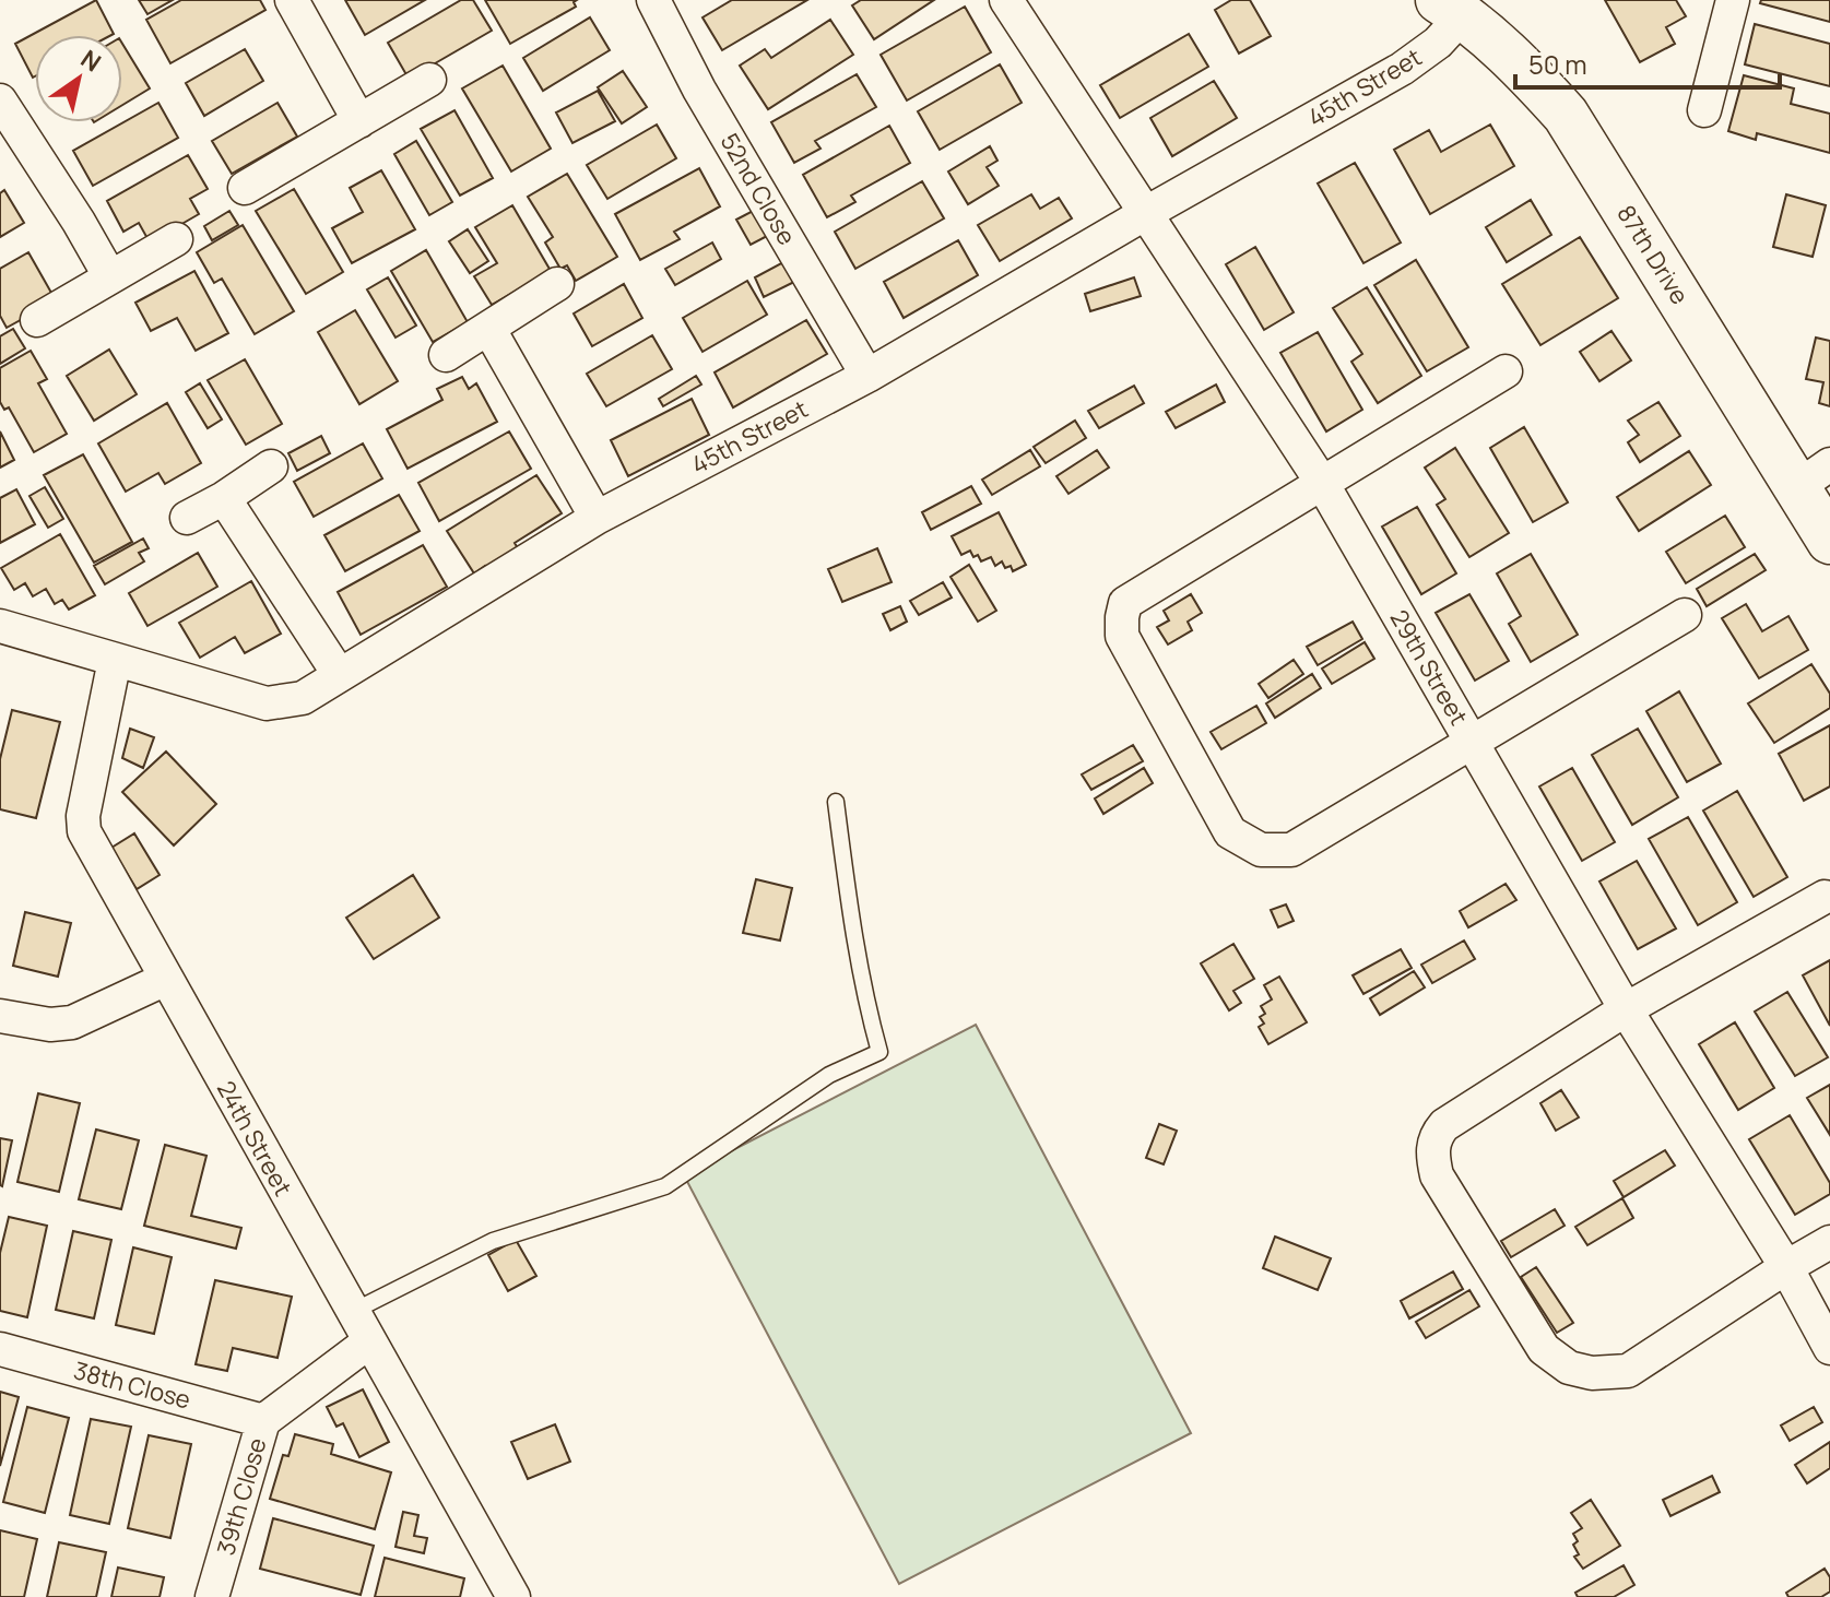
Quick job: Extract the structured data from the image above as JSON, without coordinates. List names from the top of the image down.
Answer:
{
  "streets": {
    "street": [
      "45th Street",
      "52nd Close",
      "87th Drive",
      "29th Street",
      "24th Street",
      "38th Close",
      "39th Close"
    ]
  },
  "crossings": [
    ["45th Street", "52nd Close"],
    ["45th Street", "87th Drive"],
    ["45th Street", "29th Street"],
    ["45th Street", "24th Street"],
    ["24th Street", "39th Close"],
    ["38th Close", "39th Close"]
  ],
  "scale_bar": "50 m",
  "north": "top right"
}
